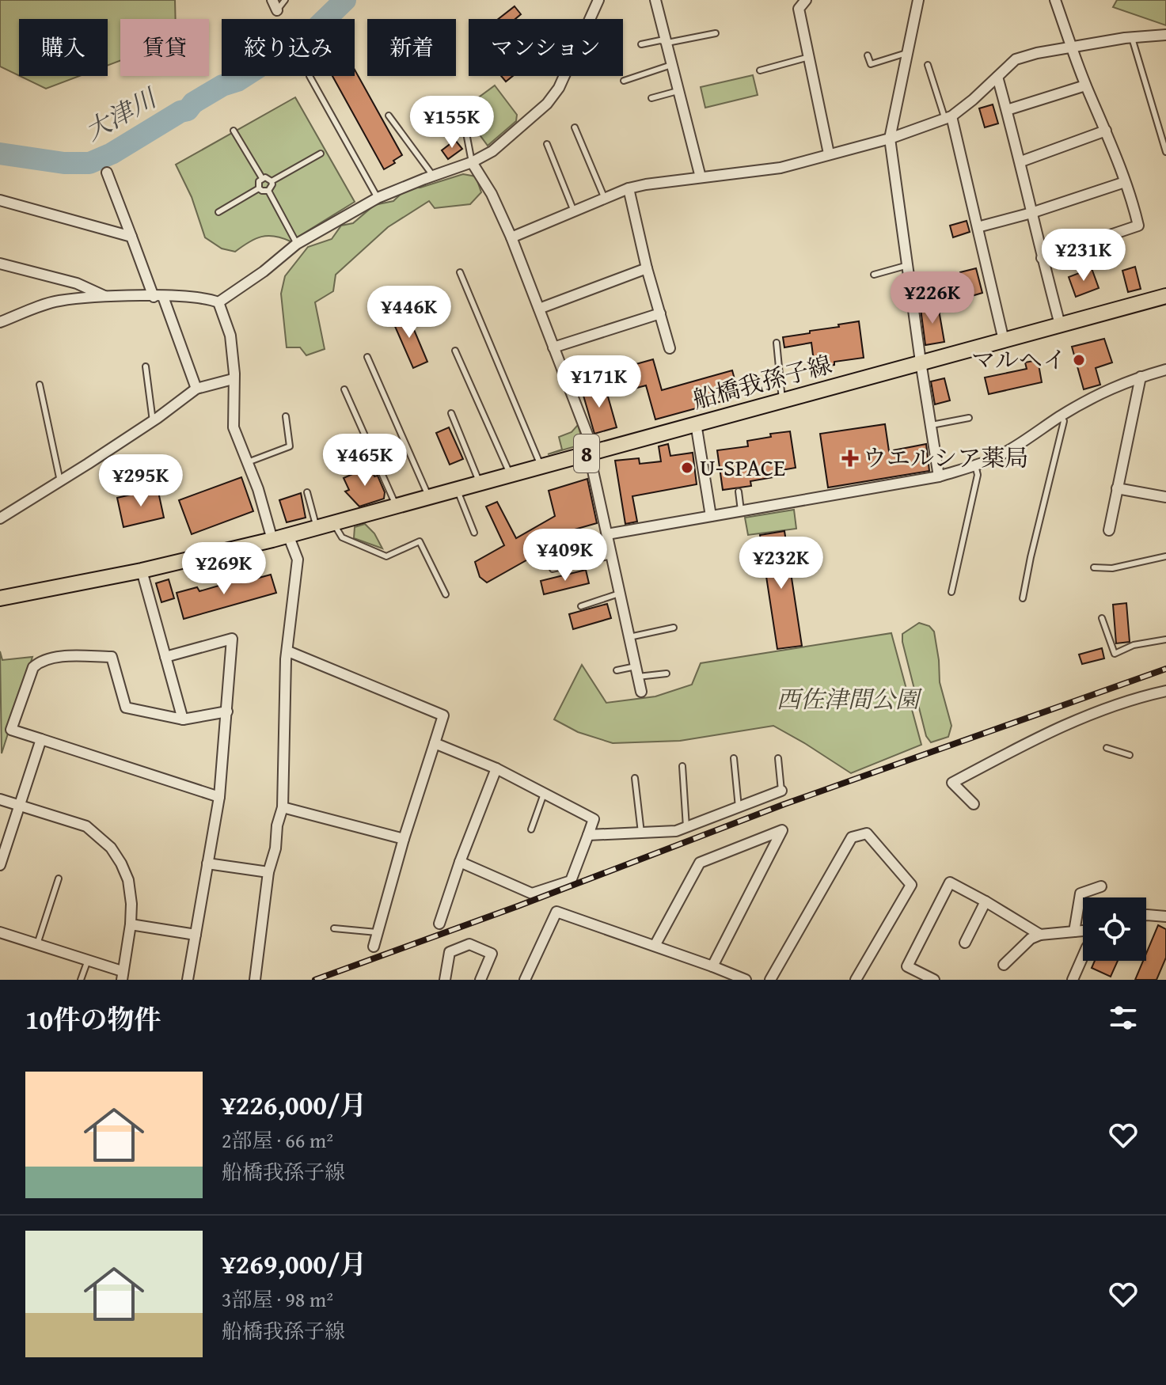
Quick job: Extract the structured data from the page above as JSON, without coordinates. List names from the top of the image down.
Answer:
{
  "streets": {
    "main road": ["船橋我孫子線", "8"]
  },
  "water": ["大津川"],
  "parks": ["西佐津間公園"],
  "places": {
    "other": ["マルヘイ", "U-SPACE"],
    "health": ["ウエルシア薬局"]
  },
  "page": {
    "chip": [
      "購入",
      "賃貸",
      "絞り込み",
      "新着",
      "マンション"
    ],
    "price": [
      "¥155K",
      "¥231K",
      "¥226K",
      "¥446K",
      "¥171K",
      "¥465K",
      "¥295K",
      "¥409K",
      "¥232K",
      "¥269K"
    ],
    "heading": "10件の物件",
    "list": [
      {
        "name": "¥226,000/月",
        "note": "2部屋 · 66 m² · 船橋我孫子線"
      },
      {
        "name": "¥269,000/月",
        "note": "3部屋 · 98 m² · 船橋我孫子線"
      }
    ]
  }
}
